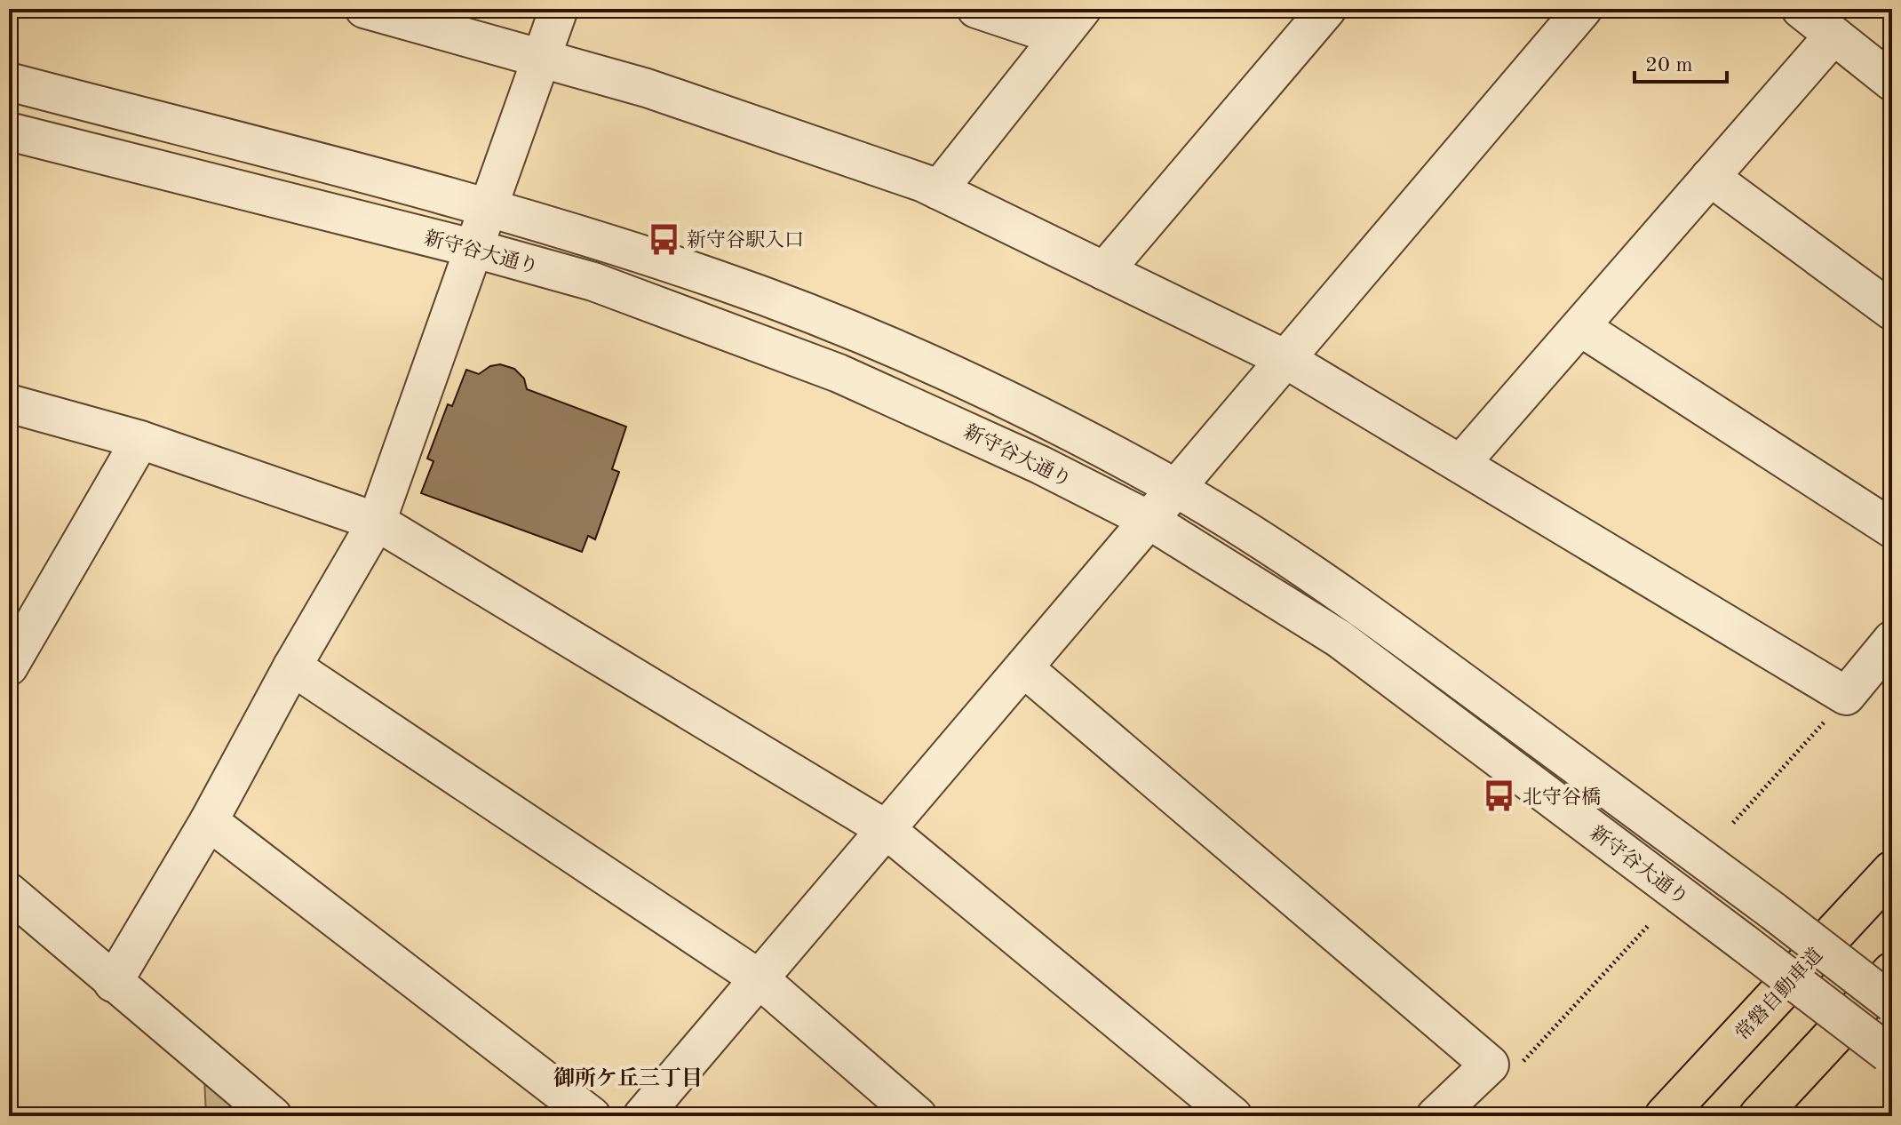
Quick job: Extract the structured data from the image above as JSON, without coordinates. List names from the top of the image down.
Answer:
{
  "streets": {
    "highway": ["常磐自動車道"],
    "street": ["新守谷大通り"]
  },
  "districts": ["御所ケ丘三丁目"],
  "places": {
    "bus stop": ["新守谷駅入口", "北守谷橋"]
  },
  "scale_bar": "20 m"
}
